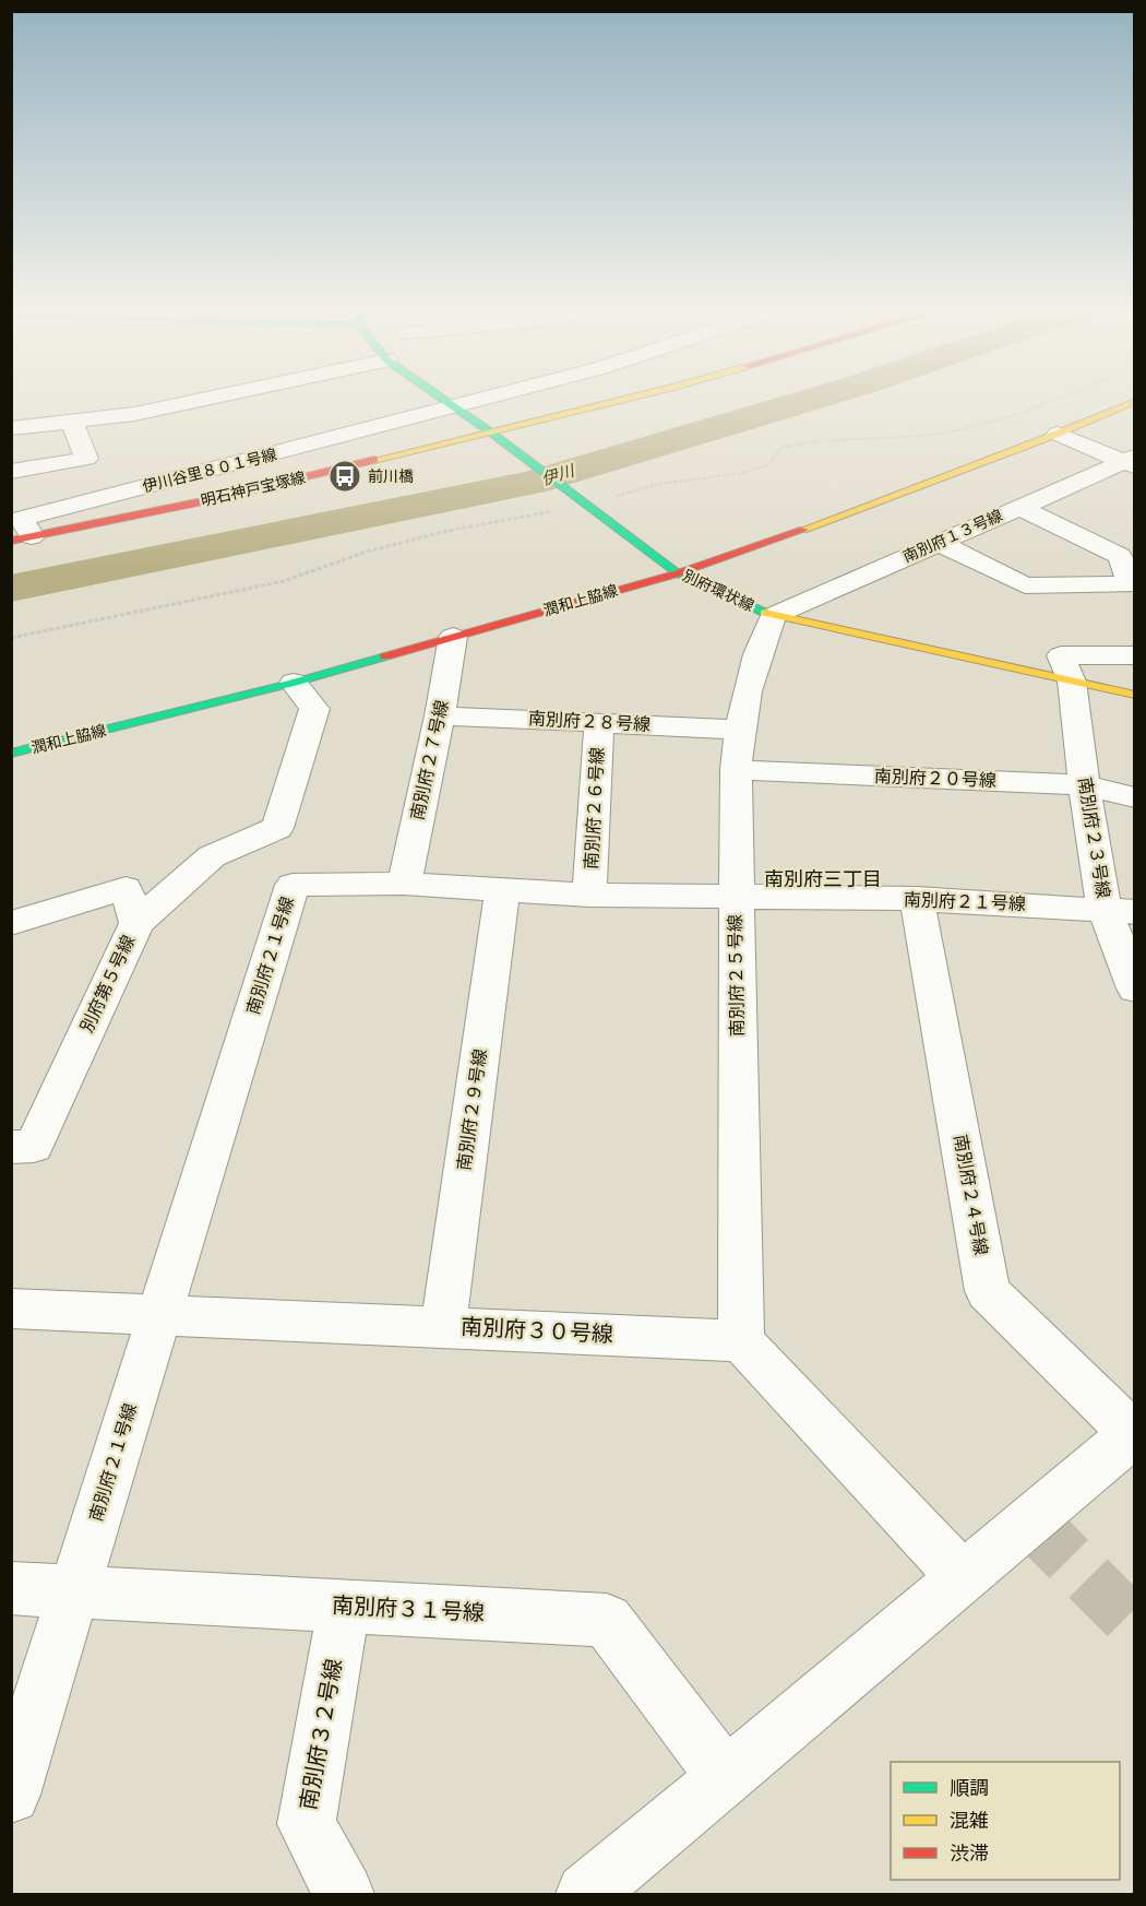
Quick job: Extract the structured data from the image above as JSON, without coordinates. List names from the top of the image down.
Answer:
{
  "streets": {
    "street": [
      "伊川谷里８０１号線",
      "明石神戸宝塚線",
      "南別府１３号線",
      "別府環状線",
      "潤和上脇線",
      "南別府２８号線",
      "南別府２７号線",
      "南別府２０号線",
      "南別府２６号線",
      "南別府２３号線",
      "南別府２１号線",
      "南別府２５号線",
      "別府第５号線",
      "南別府２９号線",
      "南別府２４号線",
      "南別府３０号線",
      "南別府３１号線",
      "南別府３２号線"
    ]
  },
  "crossings": [
    ["伊川谷里８０１号線", "明石神戸宝塚線"],
    ["伊川谷里８０１号線", "別府環状線"],
    ["明石神戸宝塚線", "別府環状線"],
    ["南別府１３号線", "別府環状線"],
    ["南別府１３号線", "南別府２５号線"],
    ["別府環状線", "潤和上脇線"],
    ["別府環状線", "南別府２３号線"],
    ["別府環状線", "南別府２５号線"],
    ["潤和上脇線", "南別府２７号線"],
    ["潤和上脇線", "別府第５号線"],
    ["南別府２８号線", "南別府２７号線"],
    ["南別府２８号線", "南別府２６号線"],
    ["南別府２８号線", "南別府２５号線"],
    ["南別府２７号線", "南別府２１号線"],
    ["南別府２０号線", "南別府２３号線"],
    ["南別府２０号線", "南別府２５号線"],
    ["南別府２６号線", "南別府２１号線"],
    ["南別府２３号線", "南別府２１号線"],
    ["南別府２１号線", "南別府２５号線"],
    ["南別府２１号線", "南別府２９号線"],
    ["南別府２１号線", "南別府２４号線"],
    ["南別府２１号線", "南別府３０号線"],
    ["南別府２１号線", "南別府３１号線"],
    ["南別府２５号線", "南別府３０号線"],
    ["南別府２９号線", "南別府３０号線"],
    ["南別府３１号線", "南別府３２号線"]
  ],
  "districts": ["南別府三丁目"],
  "water": ["伊川"],
  "places": {
    "bus stop": ["前川橋"]
  },
  "legend": ["順調", "混雑", "渋滞"]
}
